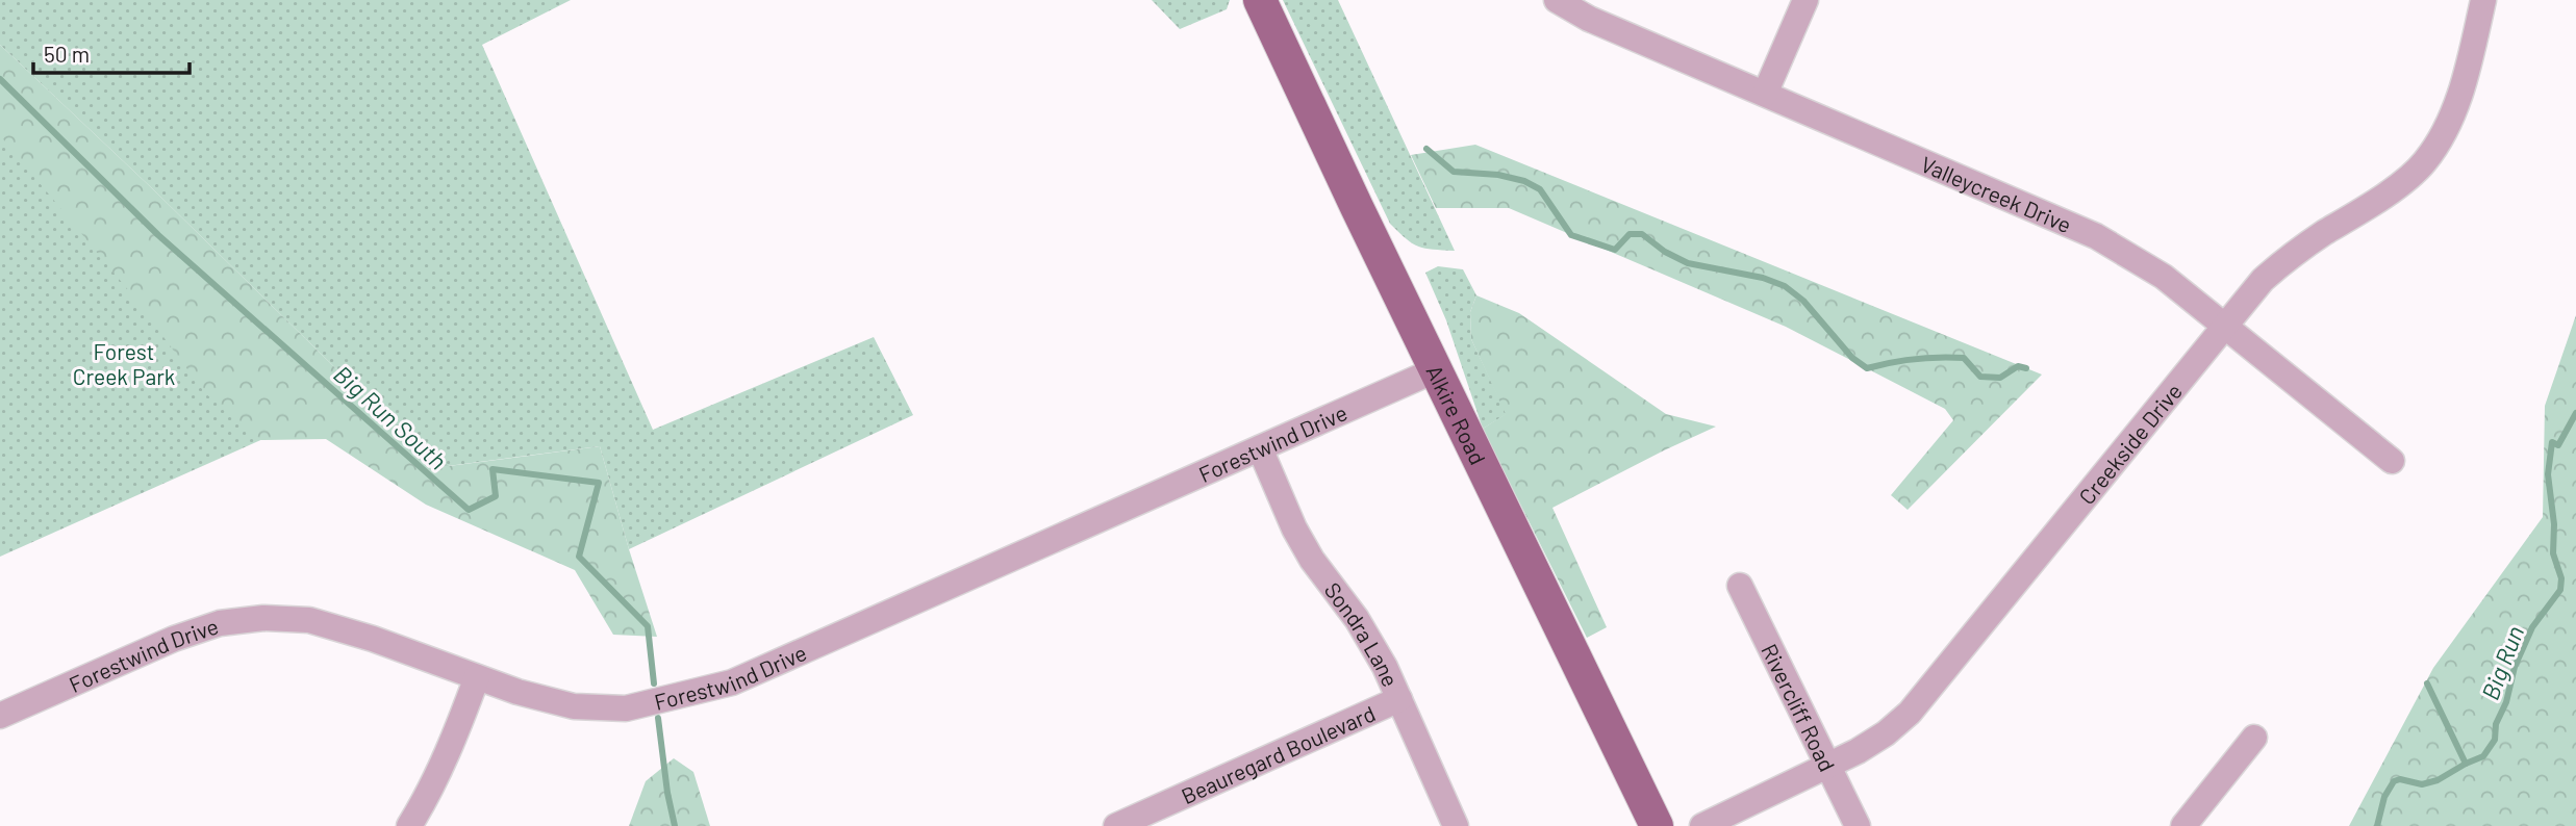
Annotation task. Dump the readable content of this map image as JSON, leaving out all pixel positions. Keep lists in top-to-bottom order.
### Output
{
  "streets": {
    "main road": ["Alkire Road"],
    "street": [
      "Valleycreek Drive",
      "Creekside Drive",
      "Forestwind Drive",
      "Sondra Lane",
      "Rivercliff Road",
      "Beauregard Boulevard"
    ]
  },
  "crossings": [
    ["Valleycreek Drive", "Creekside Drive"],
    ["Alkire Road", "Forestwind Drive"],
    ["Creekside Drive", "Rivercliff Road"],
    ["Forestwind Drive", "Sondra Lane"],
    ["Sondra Lane", "Beauregard Boulevard"]
  ],
  "water": ["Big Run South", "Big Run"],
  "parks": ["Forest Creek Park"],
  "scale_bar": "50 m"
}
